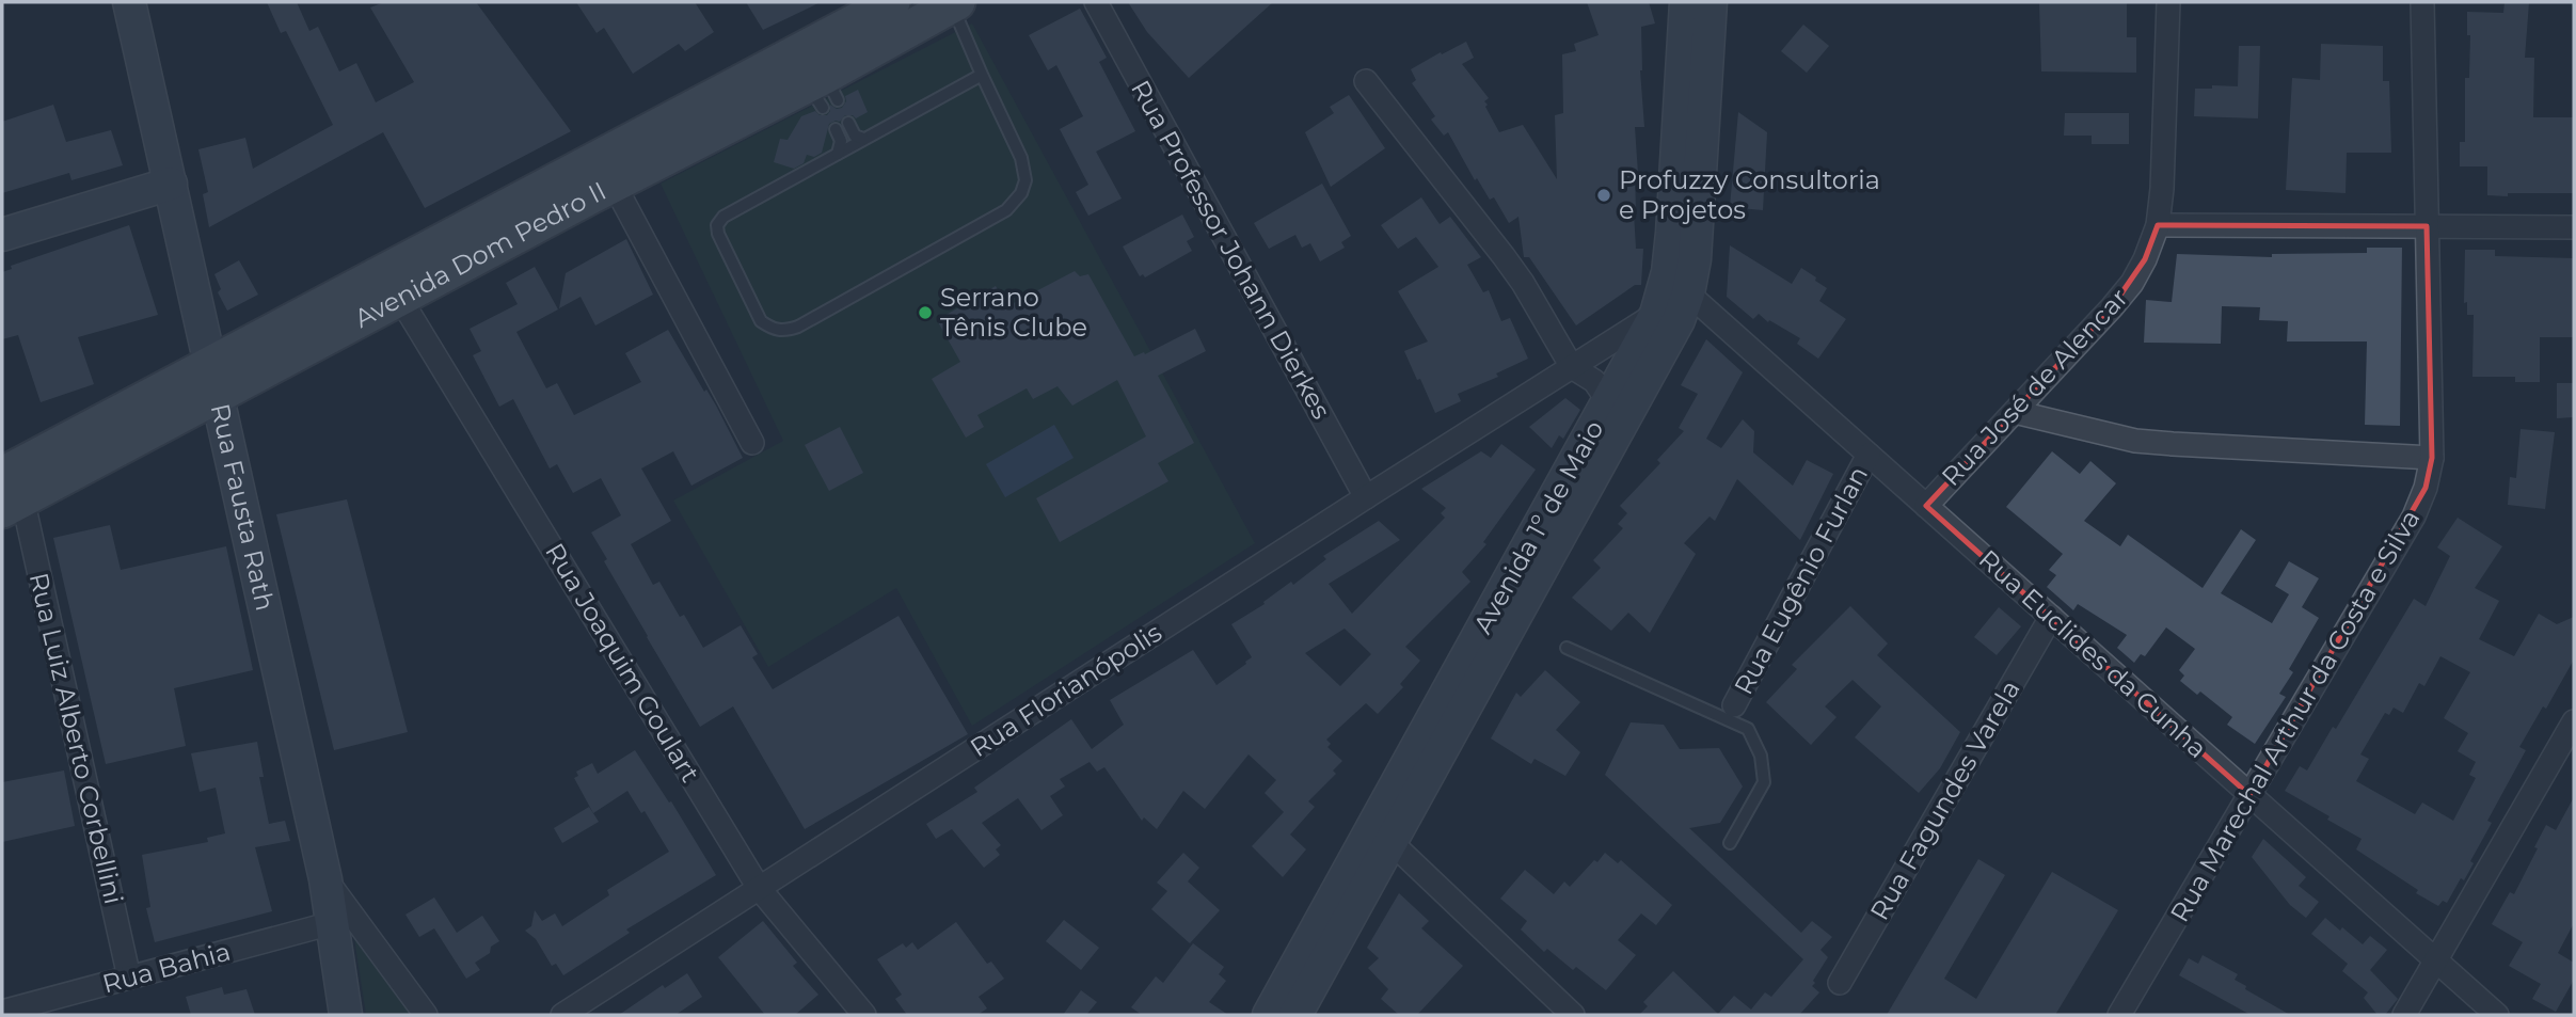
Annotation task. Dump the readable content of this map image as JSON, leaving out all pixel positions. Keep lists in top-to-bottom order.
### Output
{
  "streets": {
    "main road": ["Avenida Dom Pedro II", "Rua Fausta Rath", "Avenida 1º de Maio"],
    "street": [
      "Rua Professor Johann Dierkes",
      "Rua José de Alencar",
      "Rua Eugênio Furlan",
      "Rua Euclides da Cunha",
      "Rua Joaquim Goulart",
      "Rua Florianópolis",
      "Rua Marechal Arthur da Costa e Silva",
      "Rua Luiz Alberto Corbellini",
      "Rua Fagundes Varela",
      "Rua Bahia"
    ]
  },
  "crossings": [
    ["Rua Professor Johann Dierkes", "Rua Florianópolis"],
    ["Avenida Dom Pedro II", "Rua Fausta Rath"],
    ["Avenida Dom Pedro II", "Rua Joaquim Goulart"],
    ["Avenida Dom Pedro II", "Rua Luiz Alberto Corbellini"],
    ["Rua José de Alencar", "Rua Euclides da Cunha"],
    ["Rua Fausta Rath", "Rua Bahia"],
    ["Avenida 1º de Maio", "Rua Euclides da Cunha"],
    ["Avenida 1º de Maio", "Rua Florianópolis"],
    ["Rua Eugênio Furlan", "Rua Euclides da Cunha"],
    ["Rua Euclides da Cunha", "Rua Marechal Arthur da Costa e Silva"],
    ["Rua Euclides da Cunha", "Rua Fagundes Varela"],
    ["Rua Joaquim Goulart", "Rua Florianópolis"],
    ["Rua Luiz Alberto Corbellini", "Rua Bahia"]
  ],
  "places": ["Profuzzy Consultoria e Projetos", "Serrano Tênis Clube"]
}
